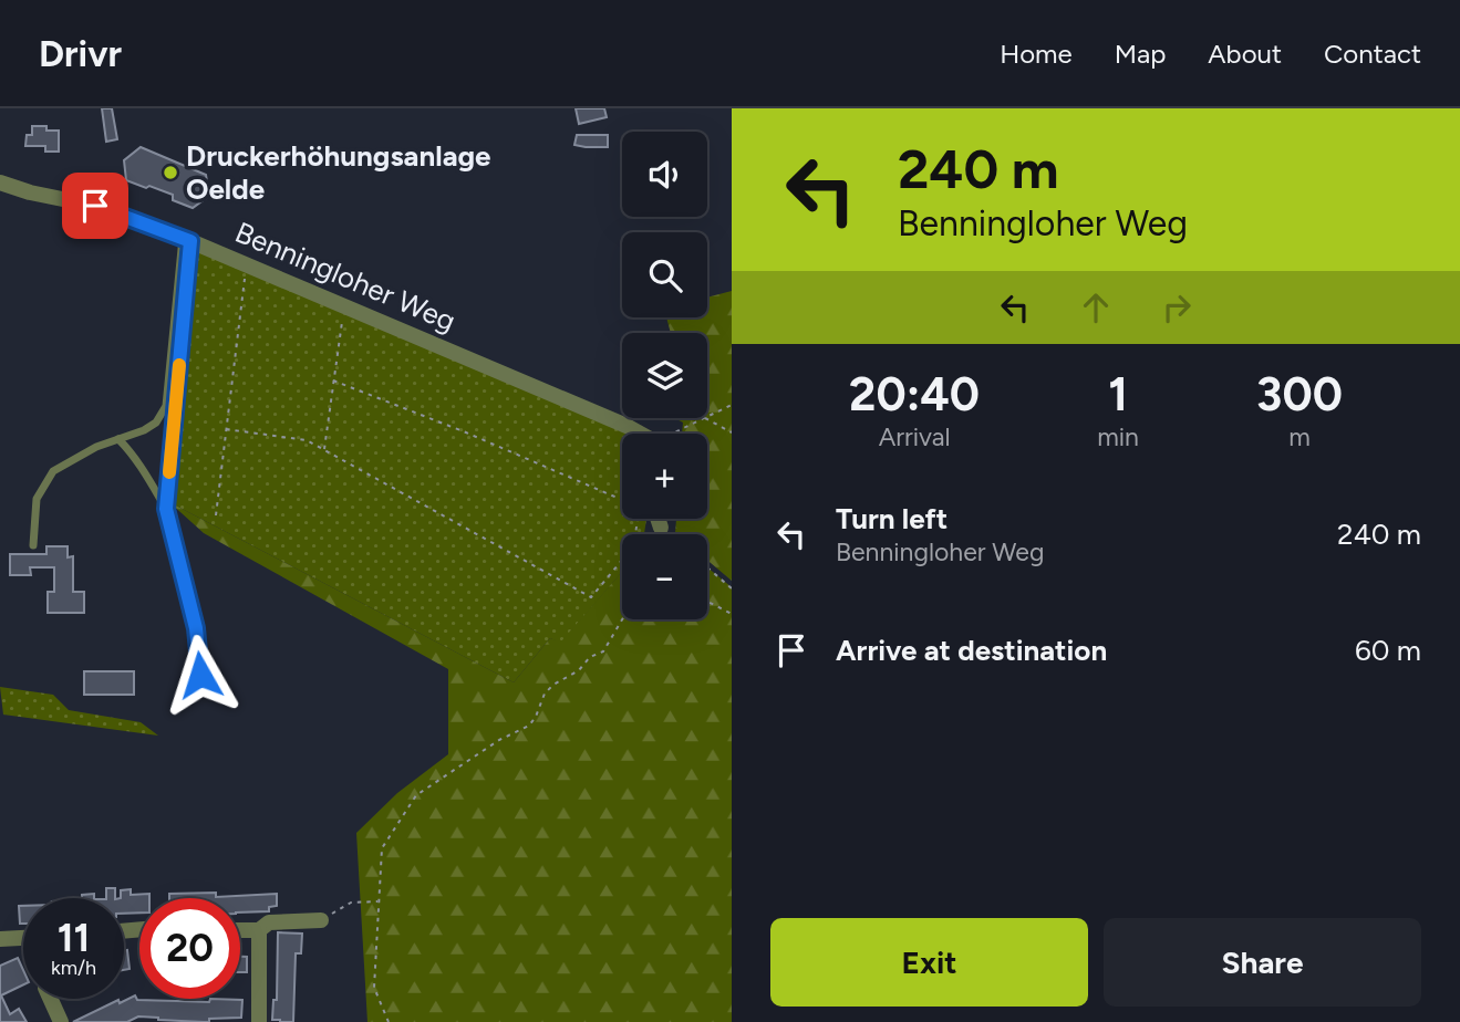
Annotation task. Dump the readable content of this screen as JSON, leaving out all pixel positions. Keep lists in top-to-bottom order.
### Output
{
  "streets": {
    "street": ["Benningloher Weg"]
  },
  "places": ["Druckerhöhungsanlage Oelde"],
  "page": {
    "header": "Drivr",
    "nav": [
      "Home",
      "Map",
      "About",
      "Contact"
    ],
    "turn": ["240 m", "Benningloher Weg"],
    "map_buttons": ["+", "−"],
    "eta": [
      "20:40",
      "Arrival",
      "1",
      "min",
      "300",
      "m"
    ],
    "list": [
      {
        "name": "Turn left",
        "note": "Benningloher Weg",
        "value": "240 m"
      },
      {
        "name": "Arrive at destination",
        "value": "60 m"
      }
    ],
    "speed": "11 km/h",
    "limit": "20",
    "buttons": ["Exit", "Share"]
  }
}
